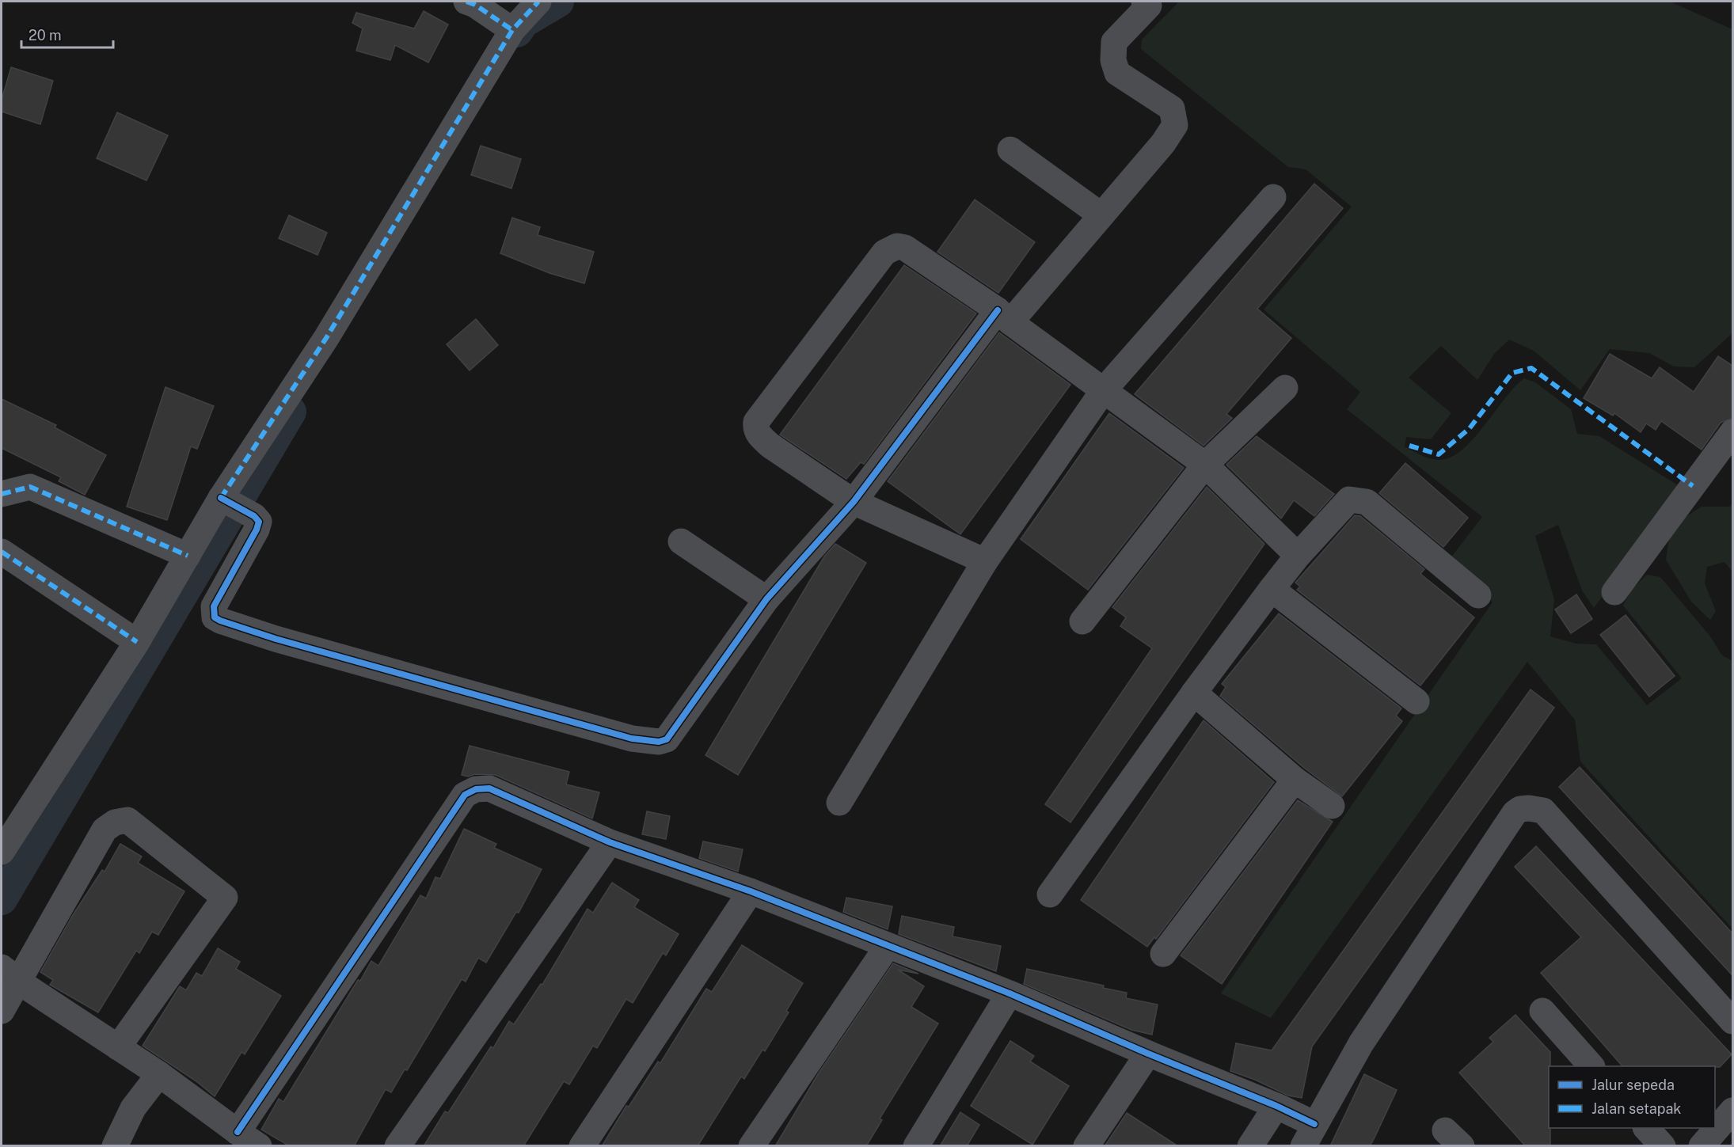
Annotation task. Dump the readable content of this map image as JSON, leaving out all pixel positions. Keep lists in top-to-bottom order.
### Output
{
  "legend": ["Jalur sepeda", "Jalan setapak"],
  "scale_bar": "20 m"
}
